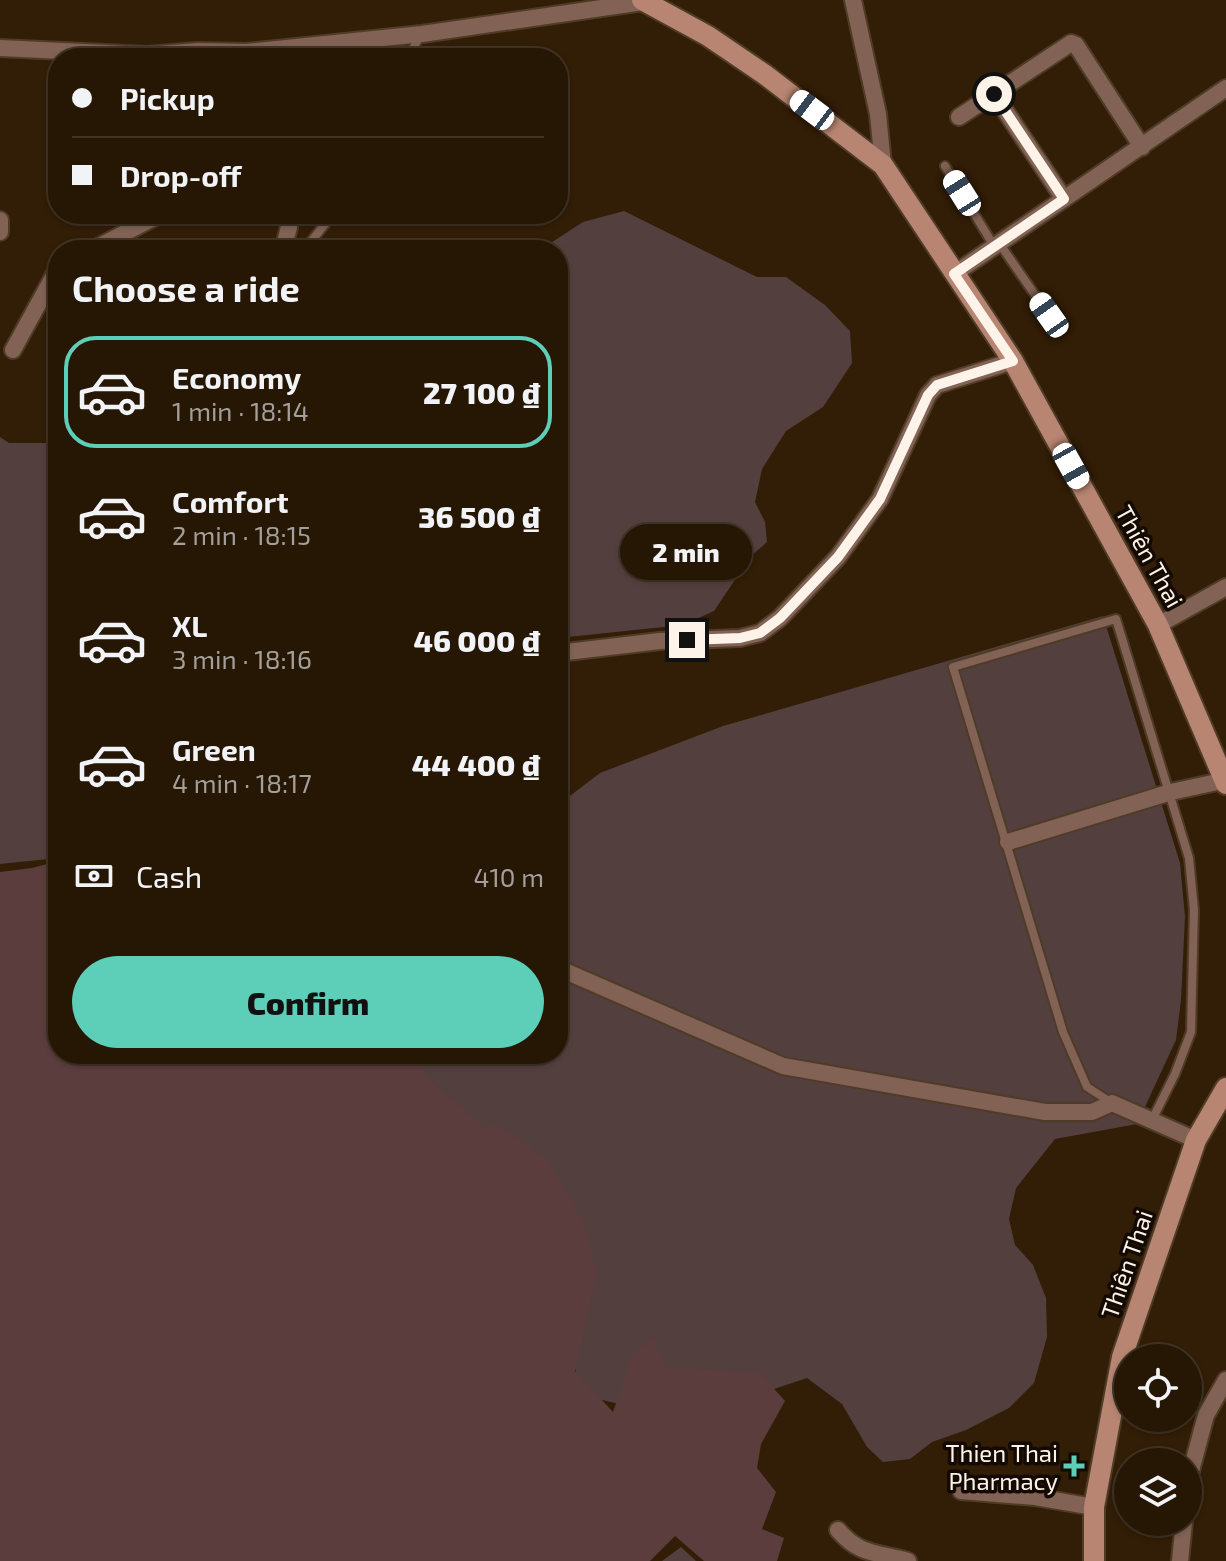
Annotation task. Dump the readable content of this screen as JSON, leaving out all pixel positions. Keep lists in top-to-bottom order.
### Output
{
  "streets": {
    "street": ["Thiên Thai"]
  },
  "places": {
    "health": ["Thien Thai Pharmacy"]
  },
  "page": {
    "banner": ["Pickup", "Drop-off"],
    "heading": "Choose a ride",
    "list": [
      {
        "name": "Economy",
        "note": "1 min · 18:14",
        "value": "27 100 ₫"
      },
      {
        "name": "Comfort",
        "note": "2 min · 18:15",
        "value": "36 500 ₫"
      },
      {
        "name": "XL",
        "note": "3 min · 18:16",
        "value": "46 000 ₫"
      },
      {
        "name": "Green",
        "note": "4 min · 18:17",
        "value": "44 400 ₫"
      }
    ],
    "bubble": "2 min",
    "pay": ["Cash", "410 m"],
    "buttons": "Confirm"
  }
}
